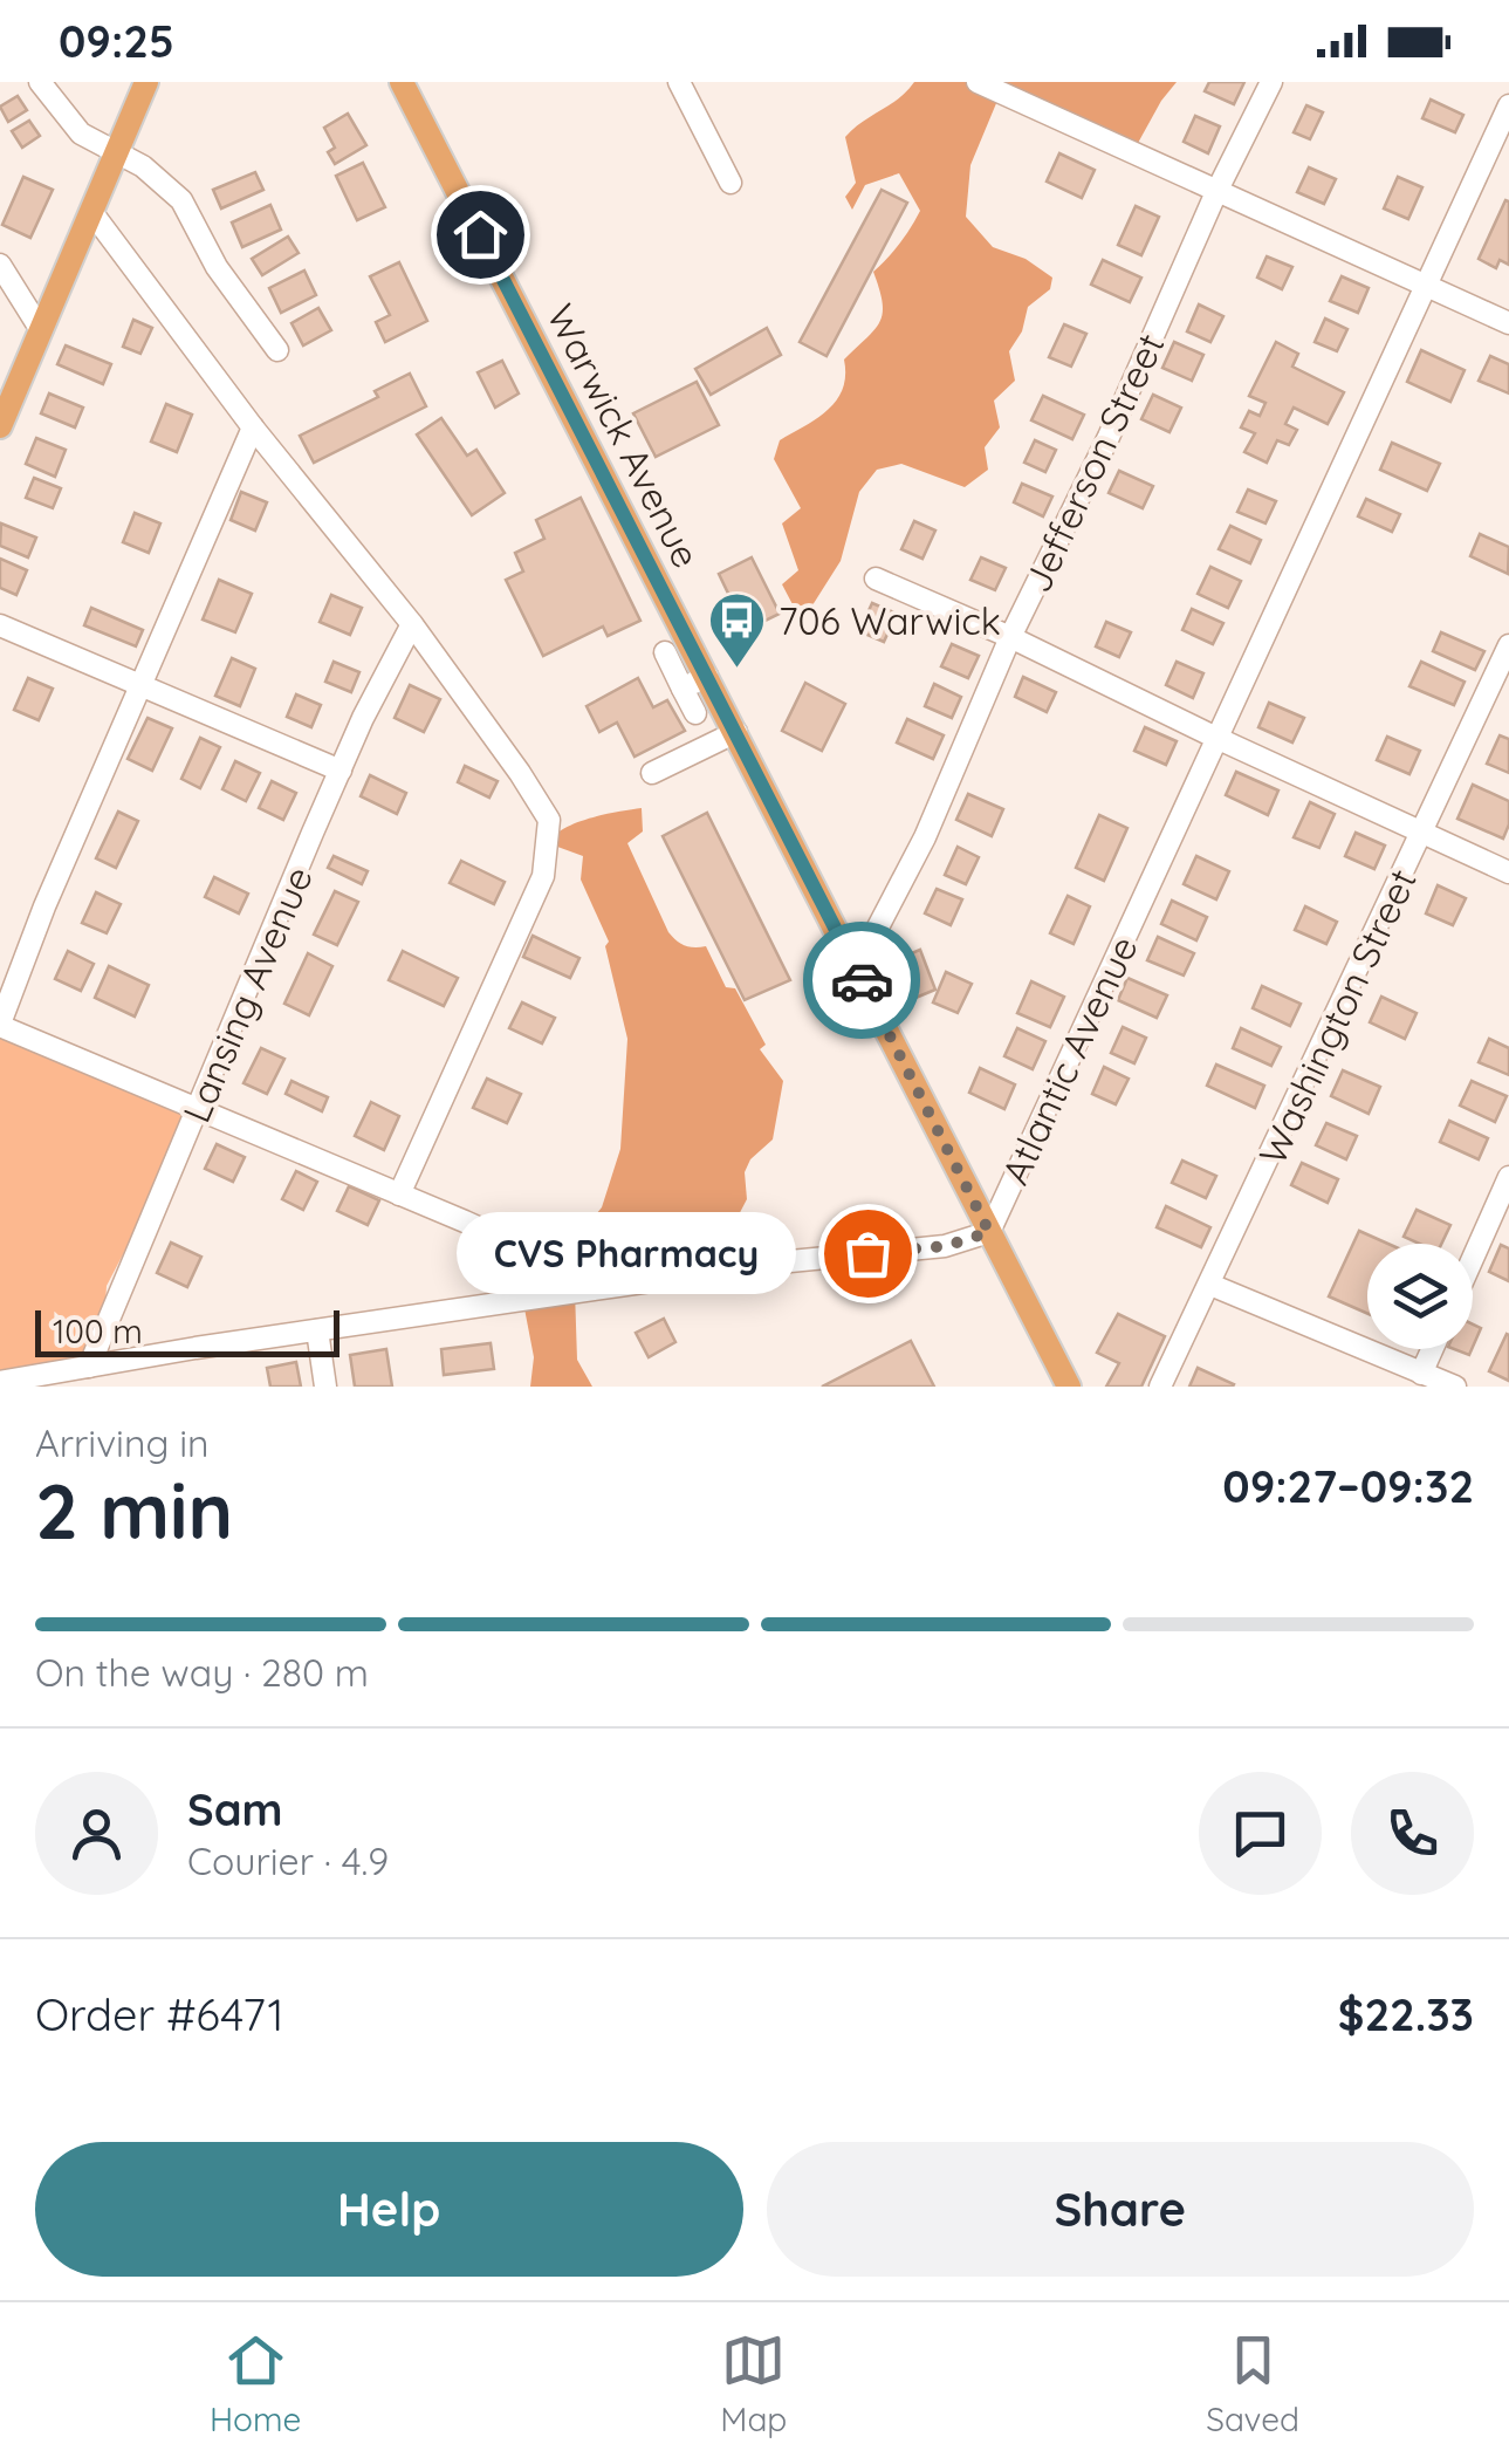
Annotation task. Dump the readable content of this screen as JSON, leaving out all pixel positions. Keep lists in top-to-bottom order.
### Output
{
  "streets": {
    "main road": ["Warwick Avenue"],
    "street": [
      "Jefferson Street",
      "Lansing Avenue",
      "Washington Street",
      "Atlantic Avenue"
    ]
  },
  "crossings": [
    ["Warwick Avenue", "Jefferson Street"],
    ["Warwick Avenue", "Atlantic Avenue"],
    ["Lansing Avenue", "Atlantic Avenue"]
  ],
  "places": {
    "bus stop": ["706 Warwick"],
    "other": ["CVS Pharmacy"]
  },
  "scale_bar": "100 m",
  "page": {
    "status": "09:25",
    "bubble": "CVS Pharmacy",
    "scale": "100 m",
    "heading": ["2 min", "Arriving in", "09:27–09:32"],
    "panel": [
      "Sam",
      "Courier · 4.9",
      "Order #6471",
      "$22.33"
    ],
    "bar": "On the way · 280 m",
    "buttons": ["Help", "Share"],
    "tabs": ["Home", "Map", "Saved"]
  }
}
